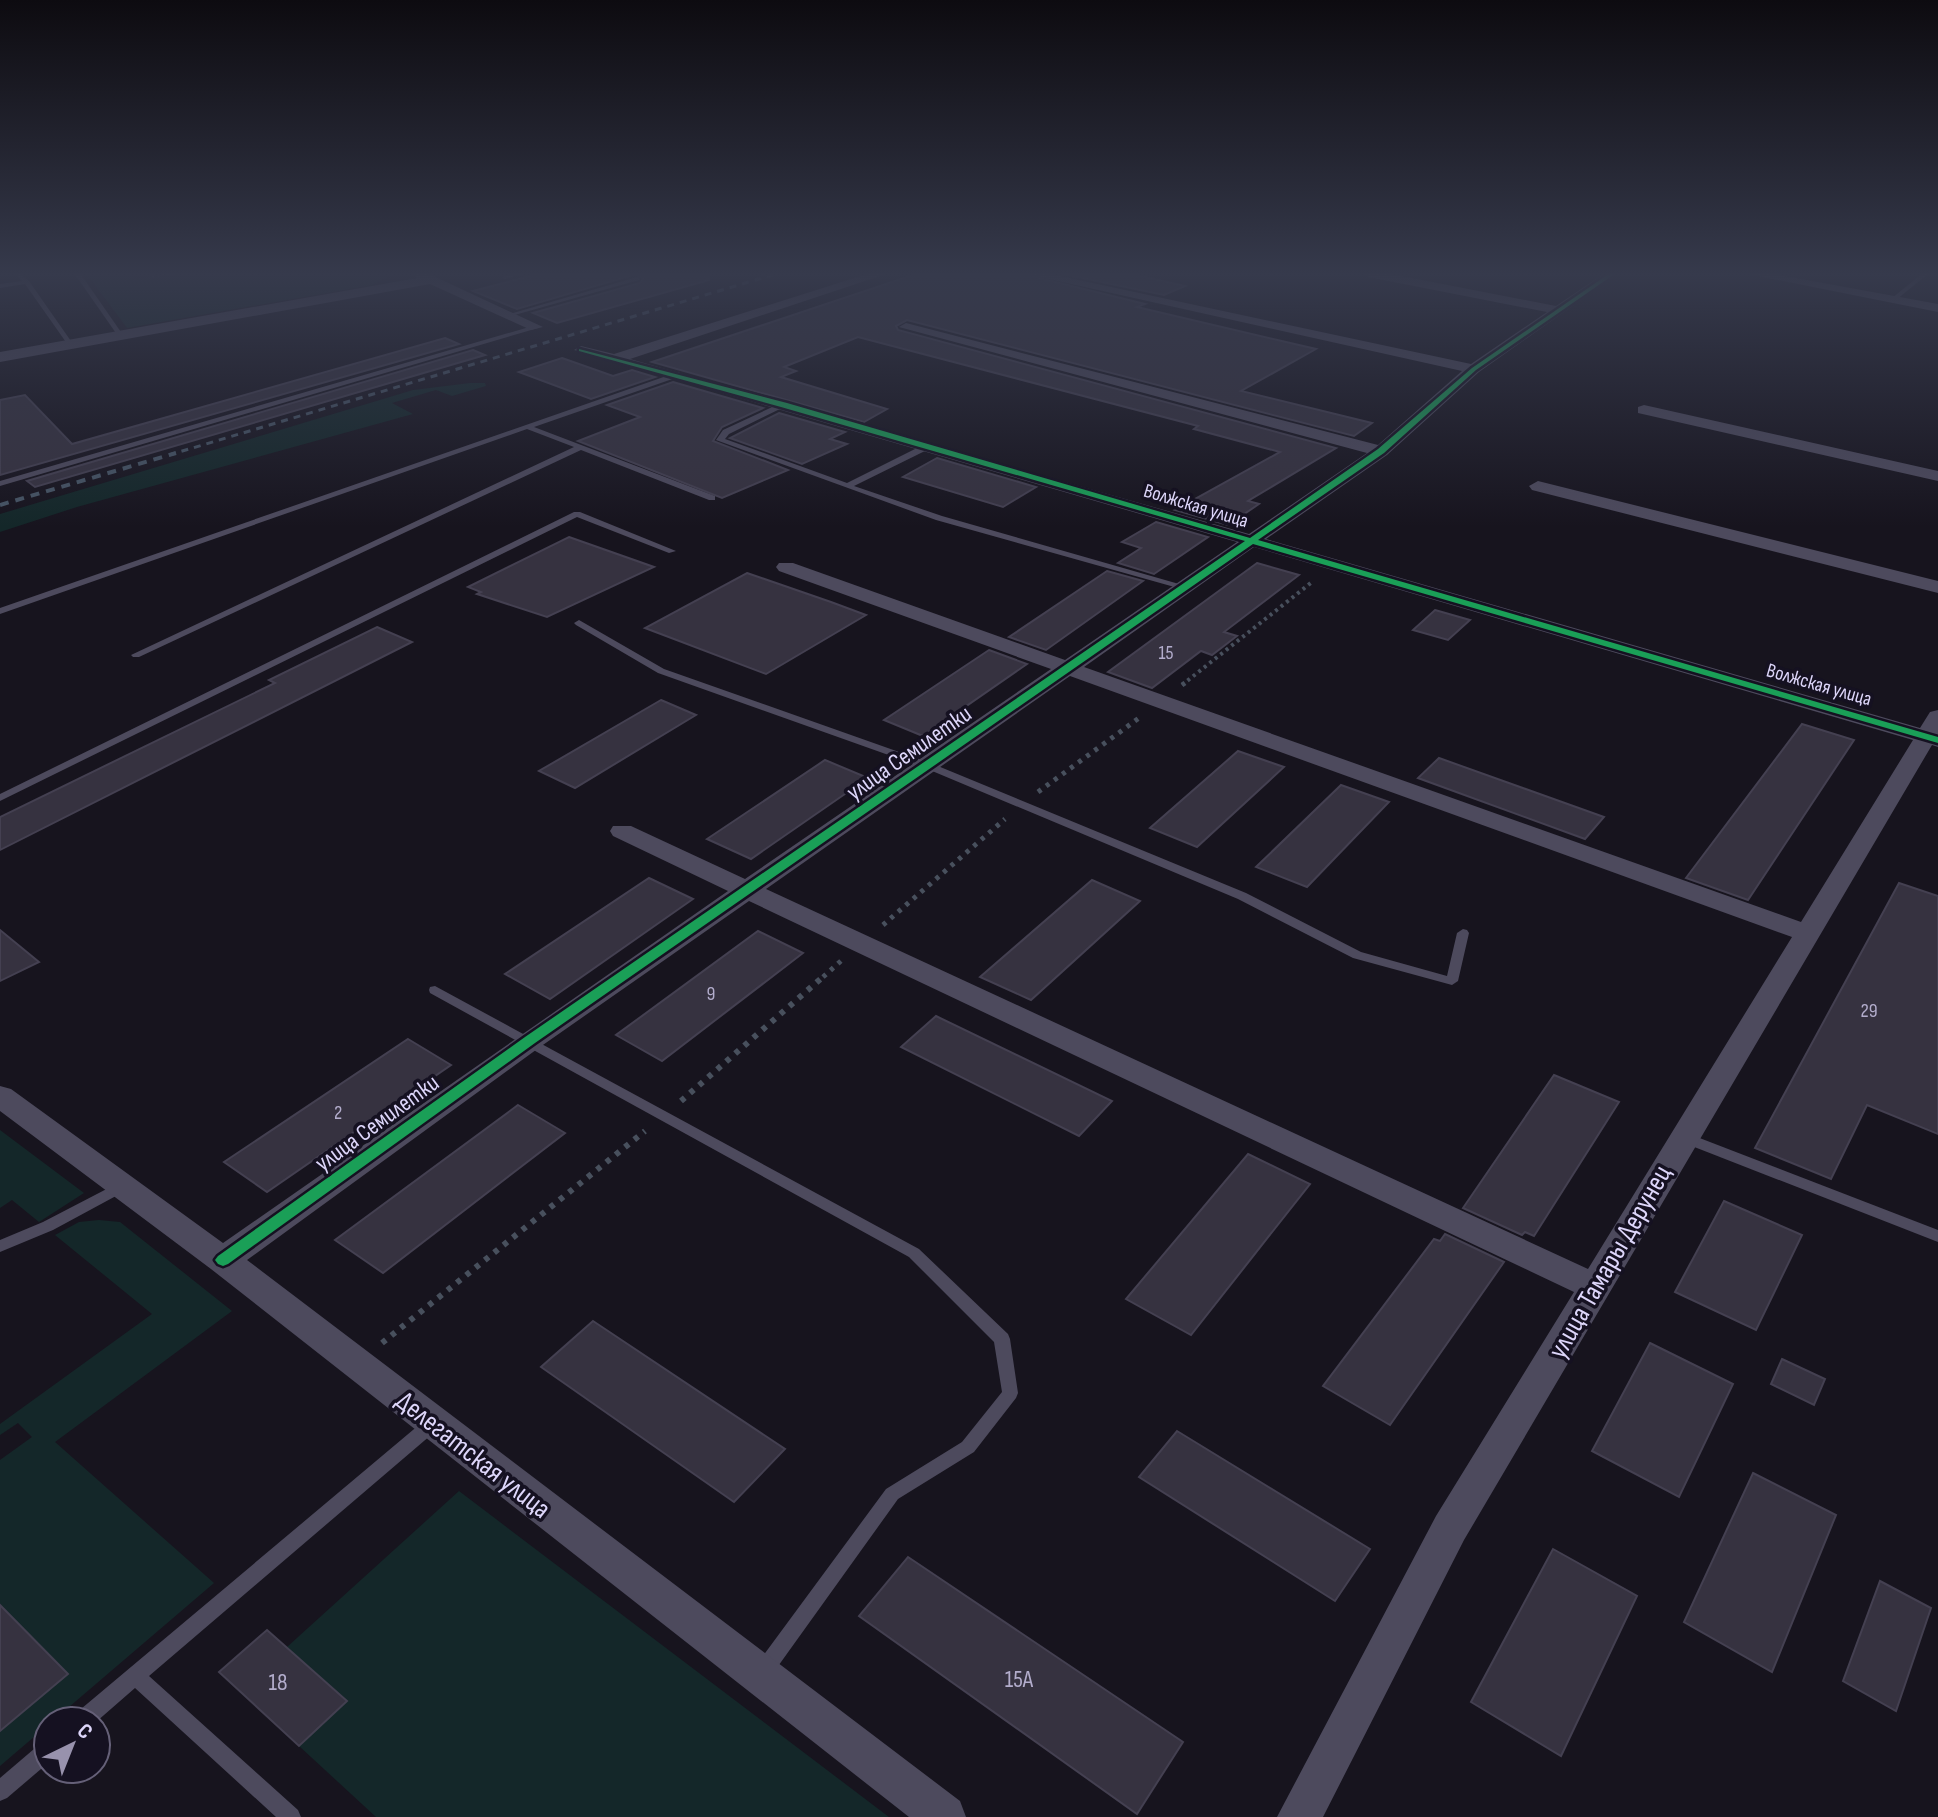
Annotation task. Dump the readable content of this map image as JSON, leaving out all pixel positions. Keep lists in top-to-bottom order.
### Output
{
  "streets": {
    "street": [
      "Волжская улица",
      "улица Семилетки",
      "улица Тамары Дерунец",
      "Делегатская улица"
    ]
  },
  "crossings": [
    ["Волжская улица", "улица Семилетки"],
    ["Волжская улица", "улица Тамары Дерунец"],
    ["улица Семилетки", "Делегатская улица"]
  ],
  "house_numbers": [
    "15",
    "9",
    "29",
    "2",
    "15А",
    "18"
  ],
  "north": "top right"
}
